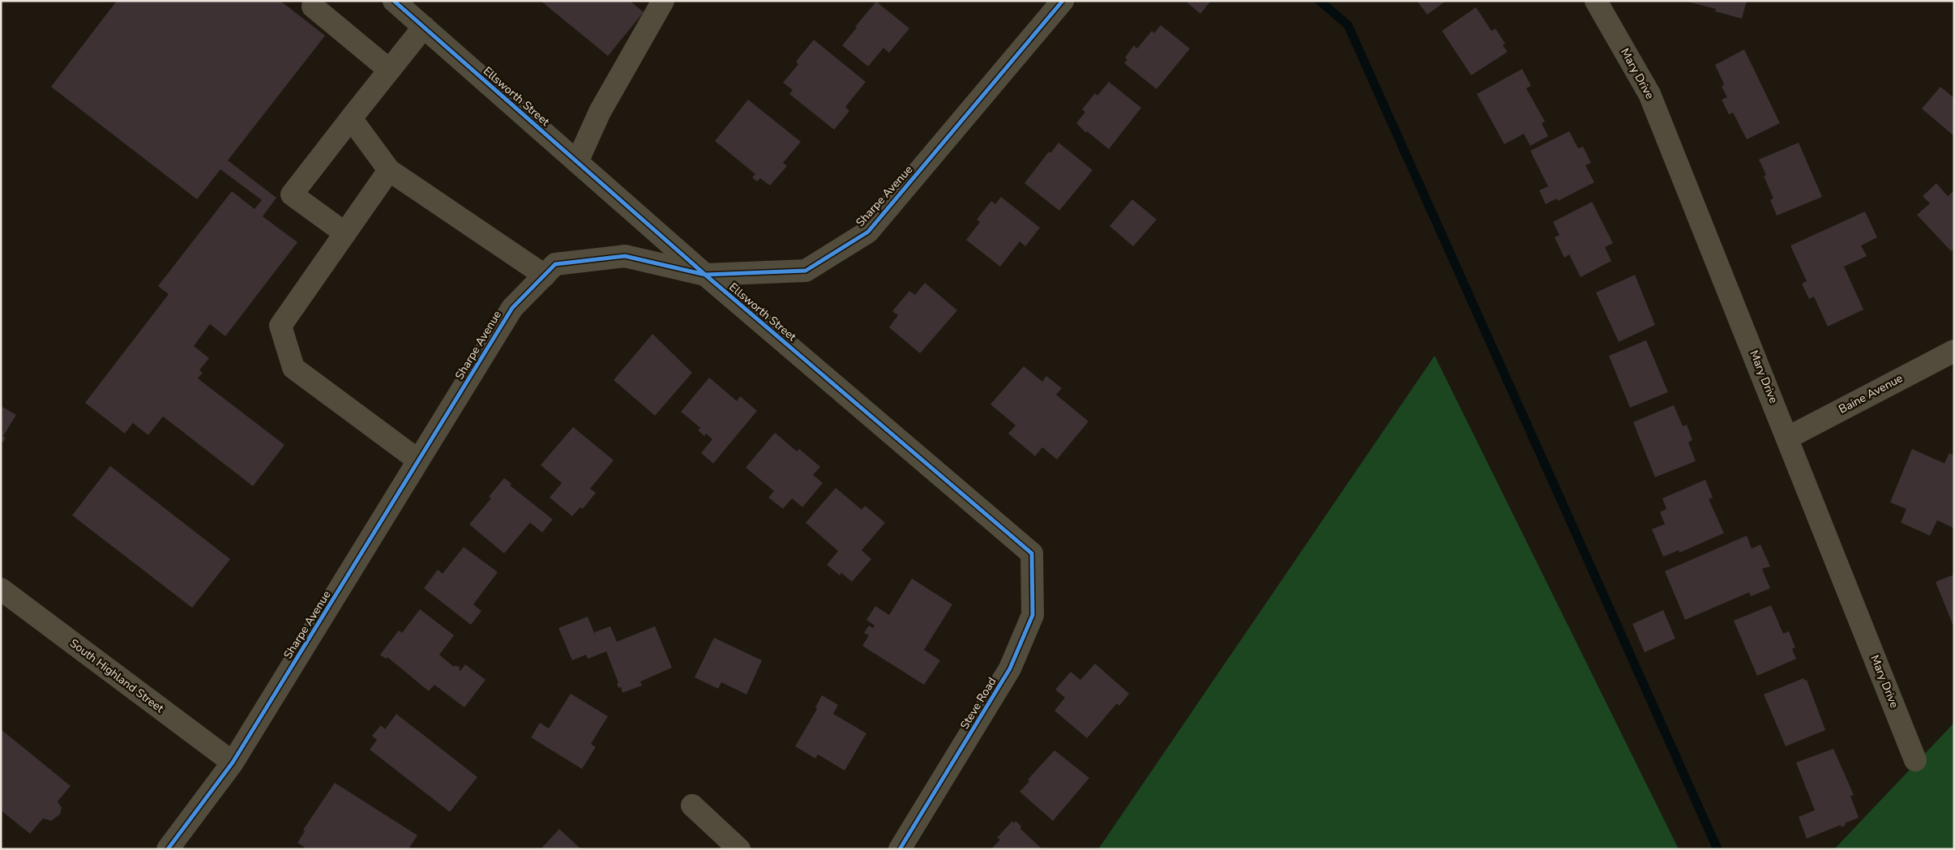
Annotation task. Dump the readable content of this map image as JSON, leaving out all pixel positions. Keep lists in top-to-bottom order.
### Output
{
  "streets": {
    "street": [
      "Mary Drive",
      "Ellsworth Street",
      "Sharpe Avenue",
      "Baine Avenue",
      "South Highland Street",
      "Steve Road"
    ]
  },
  "crossings": [
    ["Mary Drive", "Baine Avenue"],
    ["Ellsworth Street", "Sharpe Avenue"],
    ["Ellsworth Street", "Steve Road"],
    ["Sharpe Avenue", "South Highland Street"]
  ]
}
